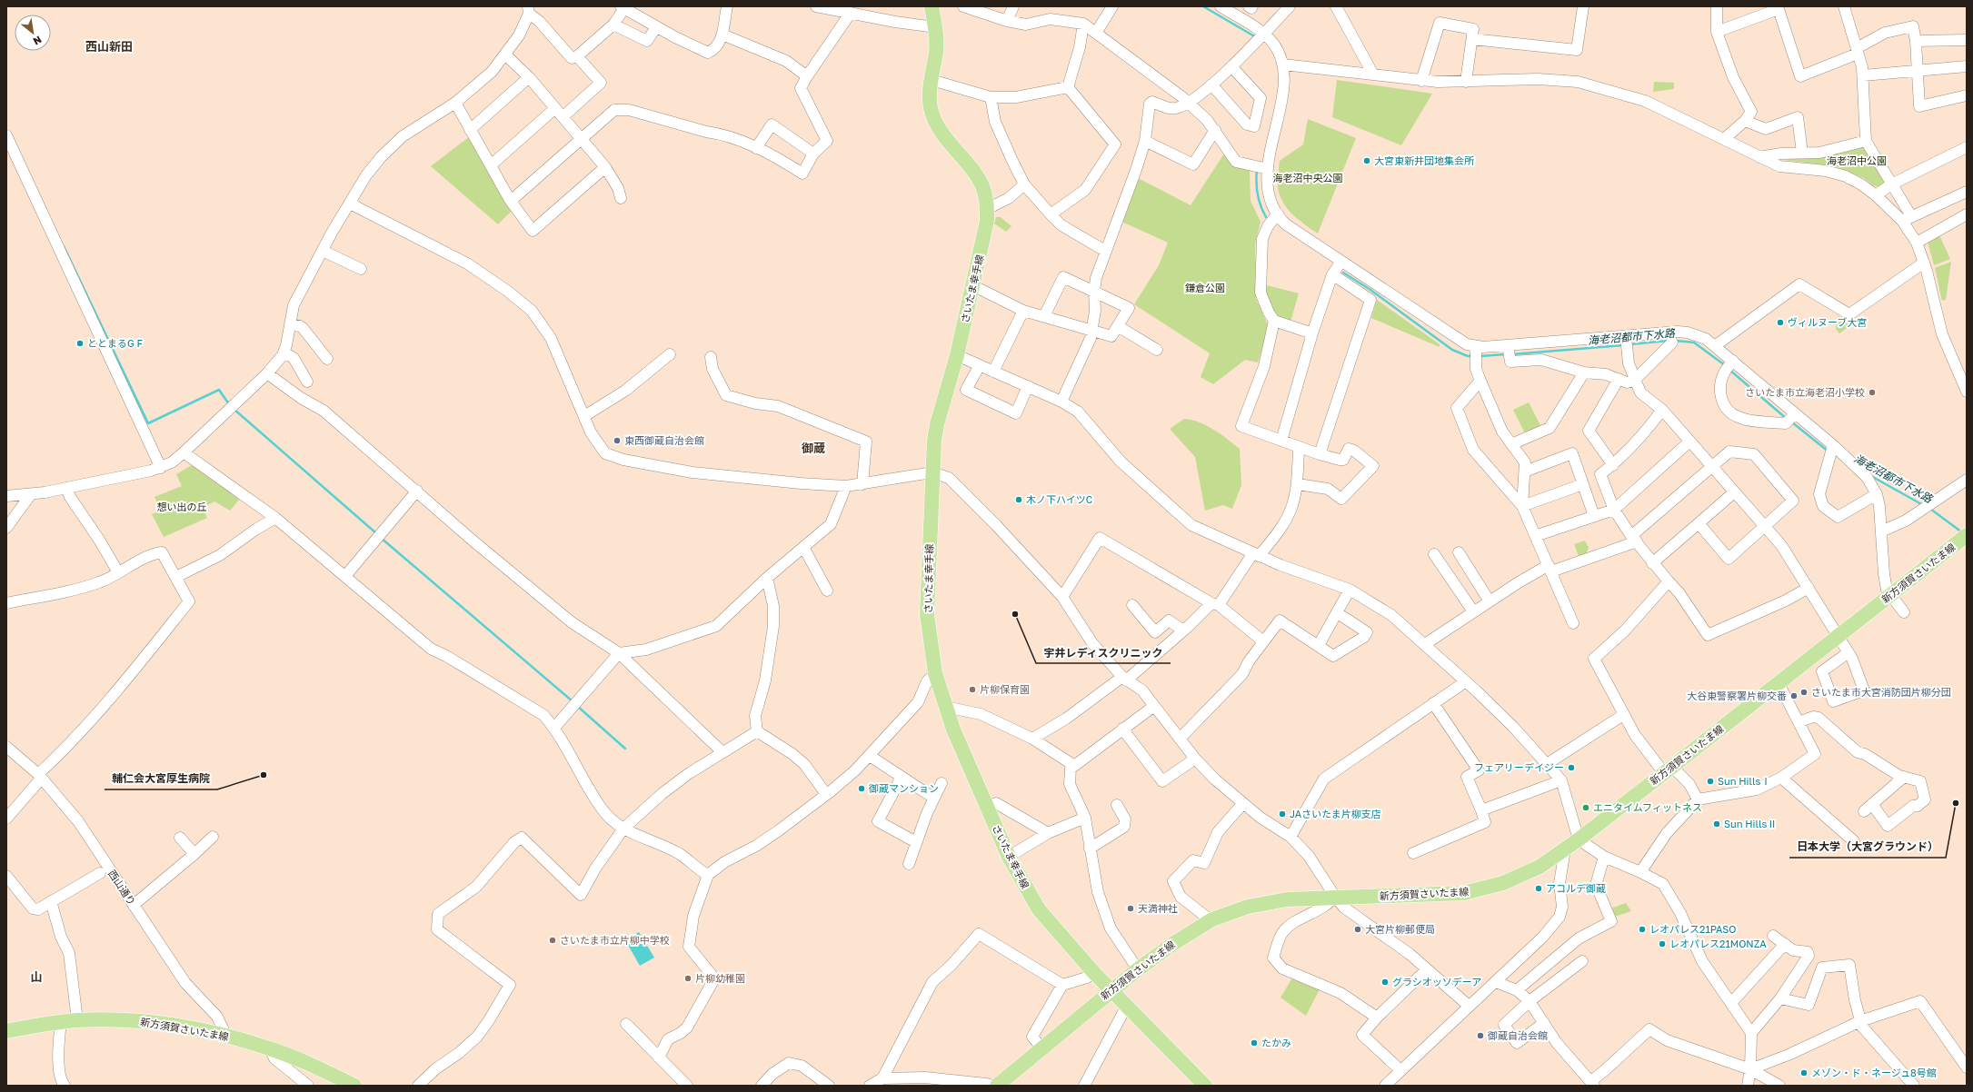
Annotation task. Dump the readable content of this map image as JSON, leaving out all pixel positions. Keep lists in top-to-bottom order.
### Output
{
  "streets": {
    "main road": ["さいたま幸手線", "新方須賀さいたま線"],
    "street": ["西山通り"]
  },
  "crossings": [
    ["さいたま幸手線", "新方須賀さいたま線"],
    ["新方須賀さいたま線", "西山通り"]
  ],
  "districts": ["西山新田", "御蔵", "山"],
  "water": ["海老沼都市下水路"],
  "parks": [
    "海老沼中公園",
    "海老沼中央公園",
    "鎌倉公園",
    "想い出の丘"
  ],
  "places": [
    "大宮東新井団地集会所",
    "ヴィルヌーブ大宮",
    "ととまるG F",
    "さいたま市立海老沼小学校",
    "東西御蔵自治会館",
    "木ノ下ハイツC",
    "宇井レディスクリニック",
    "片柳保育園",
    "さいたま市大宮消防団片柳分団",
    "大谷東警察署片柳交番",
    "フェアリーデイジー",
    "輔仁会大宮厚生病院",
    "Sun HillsⅠ",
    "御蔵マンション",
    "日本大学（大宮グラウンド）",
    "エニタイムフィットネス",
    "JAさいたま片柳支店",
    "Sun HillsⅡ",
    "アコルデ御蔵",
    "天満神社",
    "大宮片柳郵便局",
    "レオパレス21PASO",
    "さいたま市立片柳中学校",
    "レオパレス21MONZA",
    "片柳幼稚園",
    "グラシオッソデーア",
    "御蔵自治会館",
    "たかみ",
    "メゾン・ド・ネージュ8号館"
  ],
  "north": "bottom right"
}
